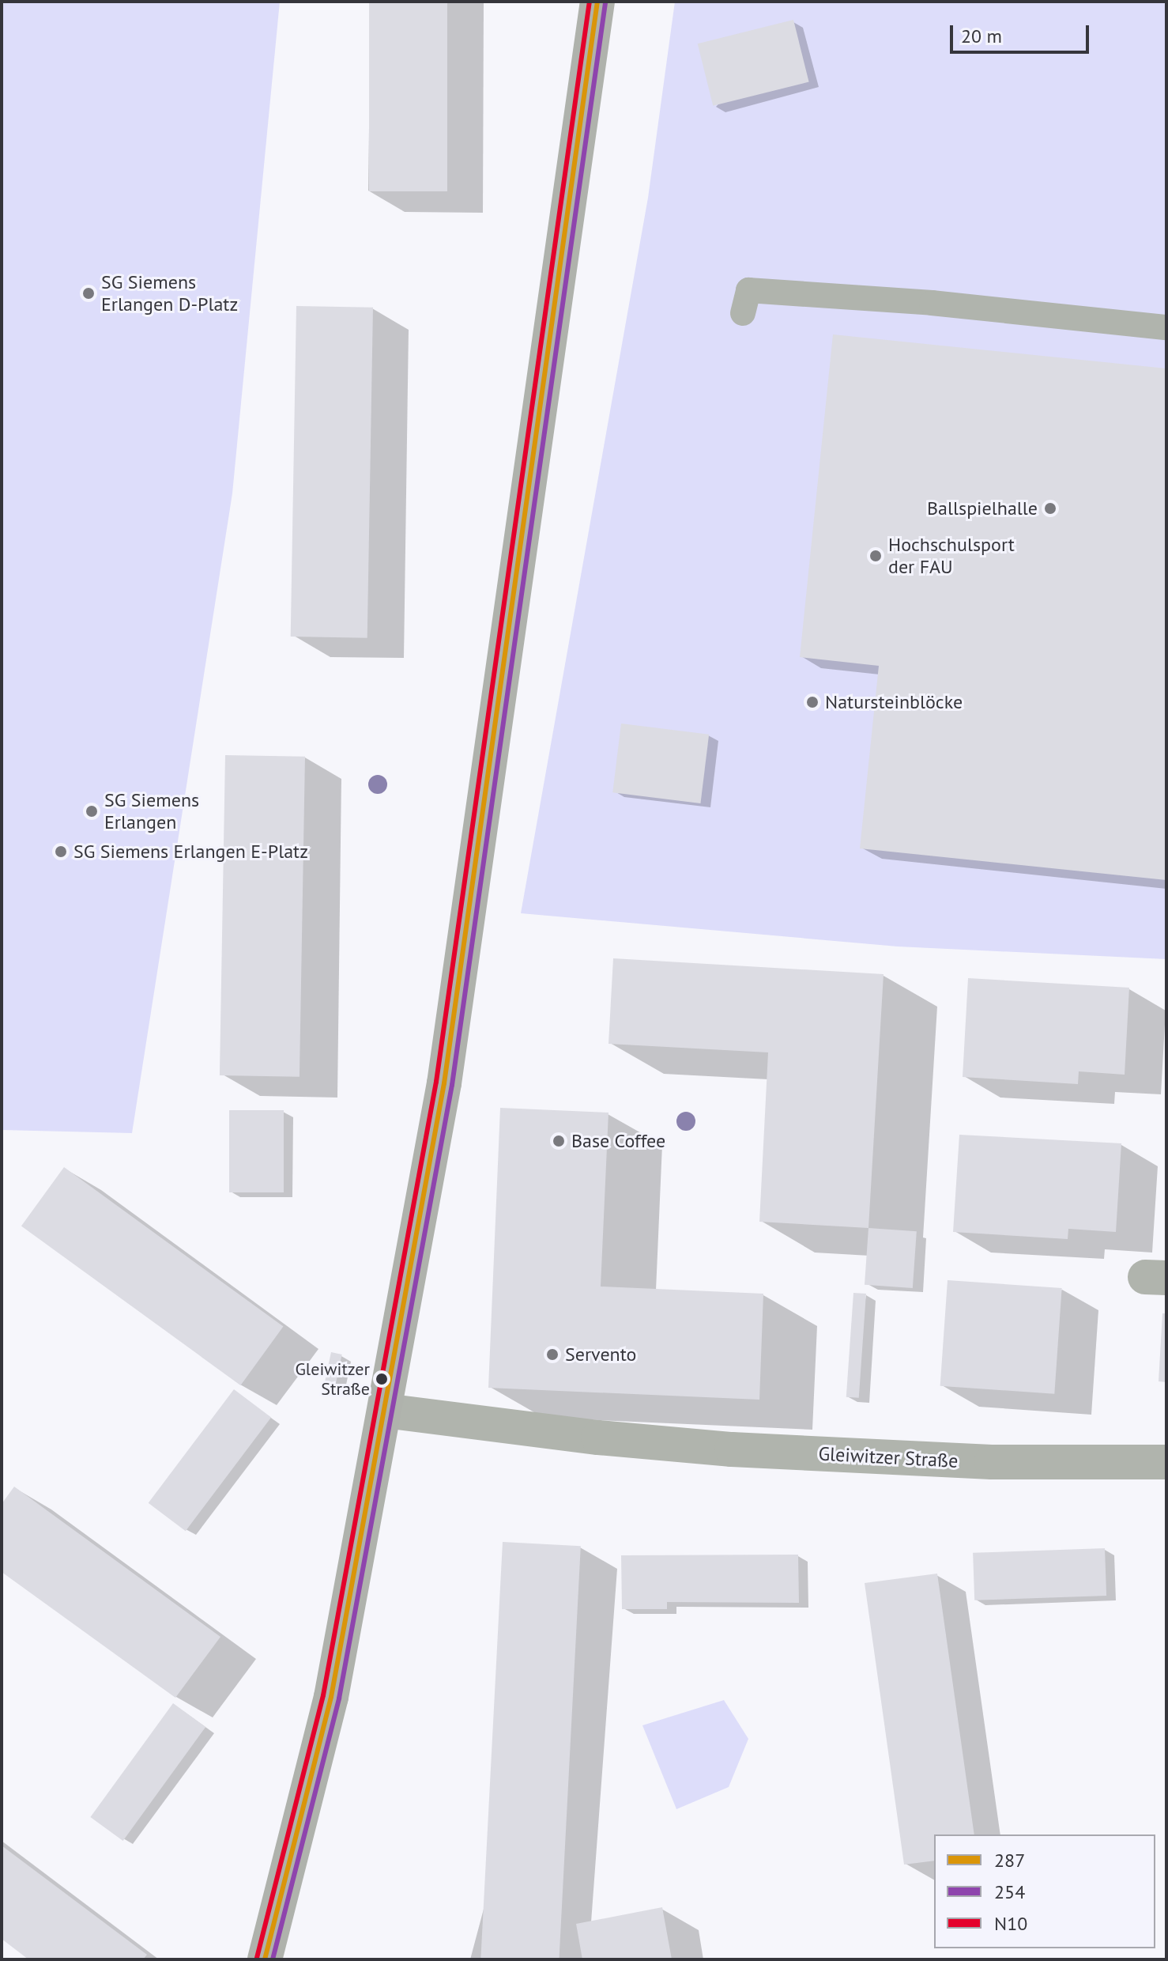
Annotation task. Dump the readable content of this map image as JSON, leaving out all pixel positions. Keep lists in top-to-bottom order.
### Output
{
  "streets": {
    "street": ["Gleiwitzer Straße"]
  },
  "places": [
    "SG Siemens Erlangen D-Platz",
    "Ballspielhalle",
    "Hochschulsport der FAU",
    "Natursteinblöcke",
    "SG Siemens Erlangen",
    "SG Siemens Erlangen E-Platz",
    "Base Coffee",
    "Servento",
    "Gleiwitzer Straße"
  ],
  "lines": ["transit line 287", "transit line N10", "transit line 254"],
  "legend": ["287", "254", "N10"],
  "scale_bar": "20 m"
}
